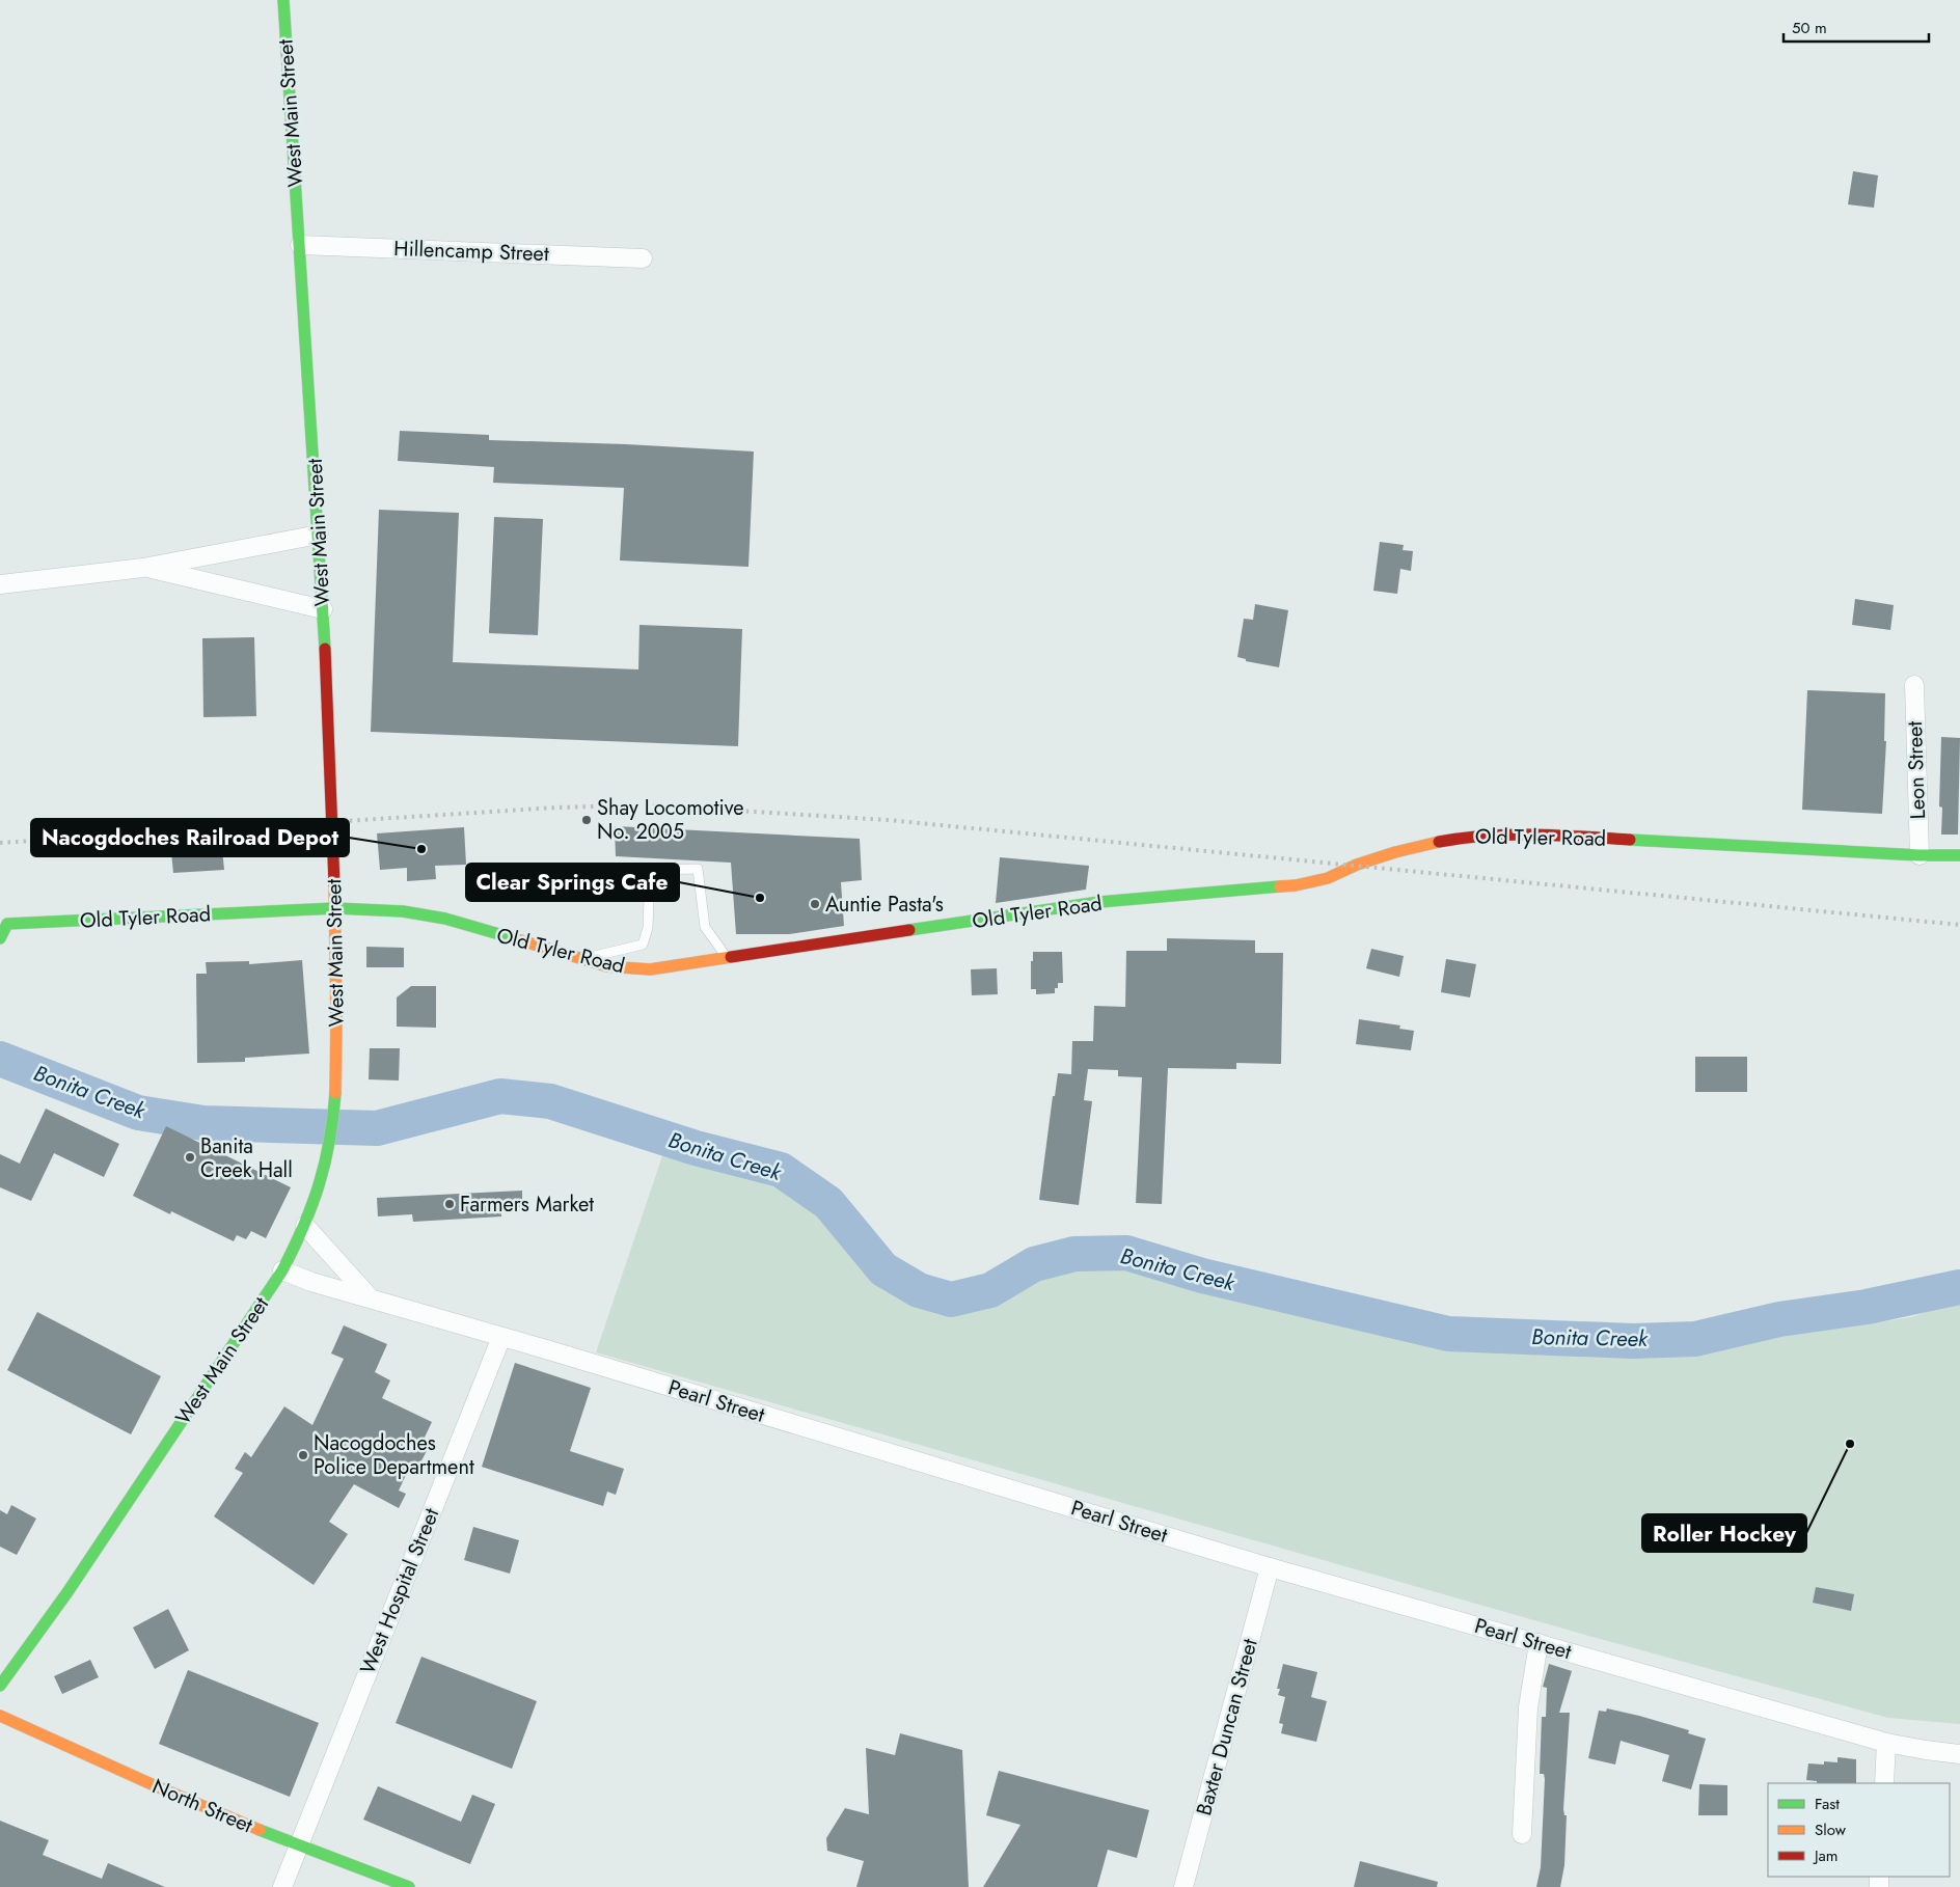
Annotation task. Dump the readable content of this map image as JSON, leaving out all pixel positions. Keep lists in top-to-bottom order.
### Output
{
  "streets": {
    "main road": ["West Main Street", "Old Tyler Road", "North Street"],
    "street": [
      "Hillencamp Street",
      "Leon Street",
      "Pearl Street",
      "West Hospital Street",
      "Baxter Duncan Street"
    ]
  },
  "crossings": [
    ["West Main Street", "Hillencamp Street"],
    ["West Main Street", "Old Tyler Road"],
    ["West Main Street", "Pearl Street"],
    ["Leon Street", "Old Tyler Road"],
    ["Pearl Street", "West Hospital Street"],
    ["Pearl Street", "Baxter Duncan Street"],
    ["West Hospital Street", "North Street"]
  ],
  "water": ["Bonita Creek"],
  "places": [
    "Shay Locomotive No. 2005",
    "Nacogdoches Railroad Depot",
    "Clear Springs Cafe",
    "Auntie Pasta's",
    "Banita Creek Hall",
    "Farmers Market",
    "Roller Hockey",
    "Nacogdoches Police Department"
  ],
  "legend": ["Fast", "Slow", "Jam"],
  "scale_bar": "50 m"
}
